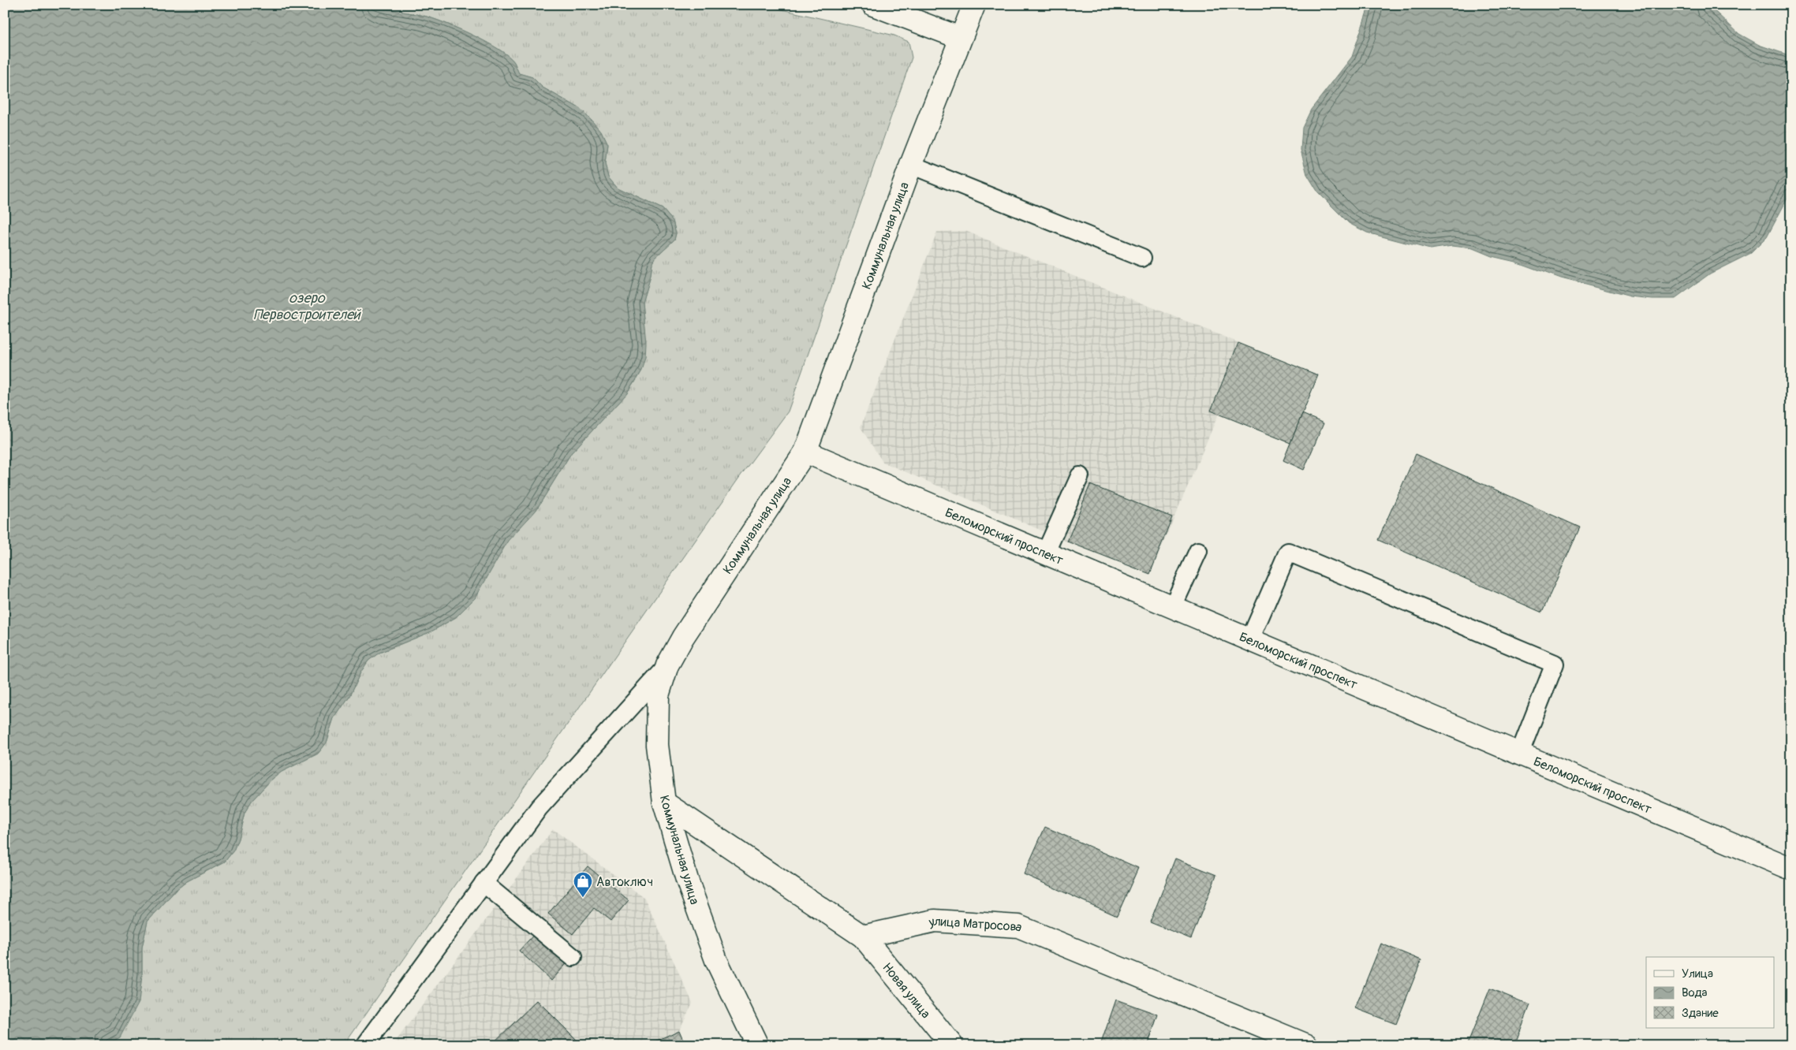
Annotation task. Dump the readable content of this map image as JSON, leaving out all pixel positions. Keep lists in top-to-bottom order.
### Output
{
  "streets": {
    "street": [
      "Коммунальная улица",
      "Беломорский проспект",
      "улица Матросова",
      "Новая улица"
    ]
  },
  "crossings": [
    ["Коммунальная улица", "Беломорский проспект"],
    ["улица Матросова", "Новая улица"]
  ],
  "water": ["озеро Первостроителей"],
  "places": {
    "shop": ["Автоключ"]
  },
  "legend": ["Улица", "Вода", "Здание"]
}
